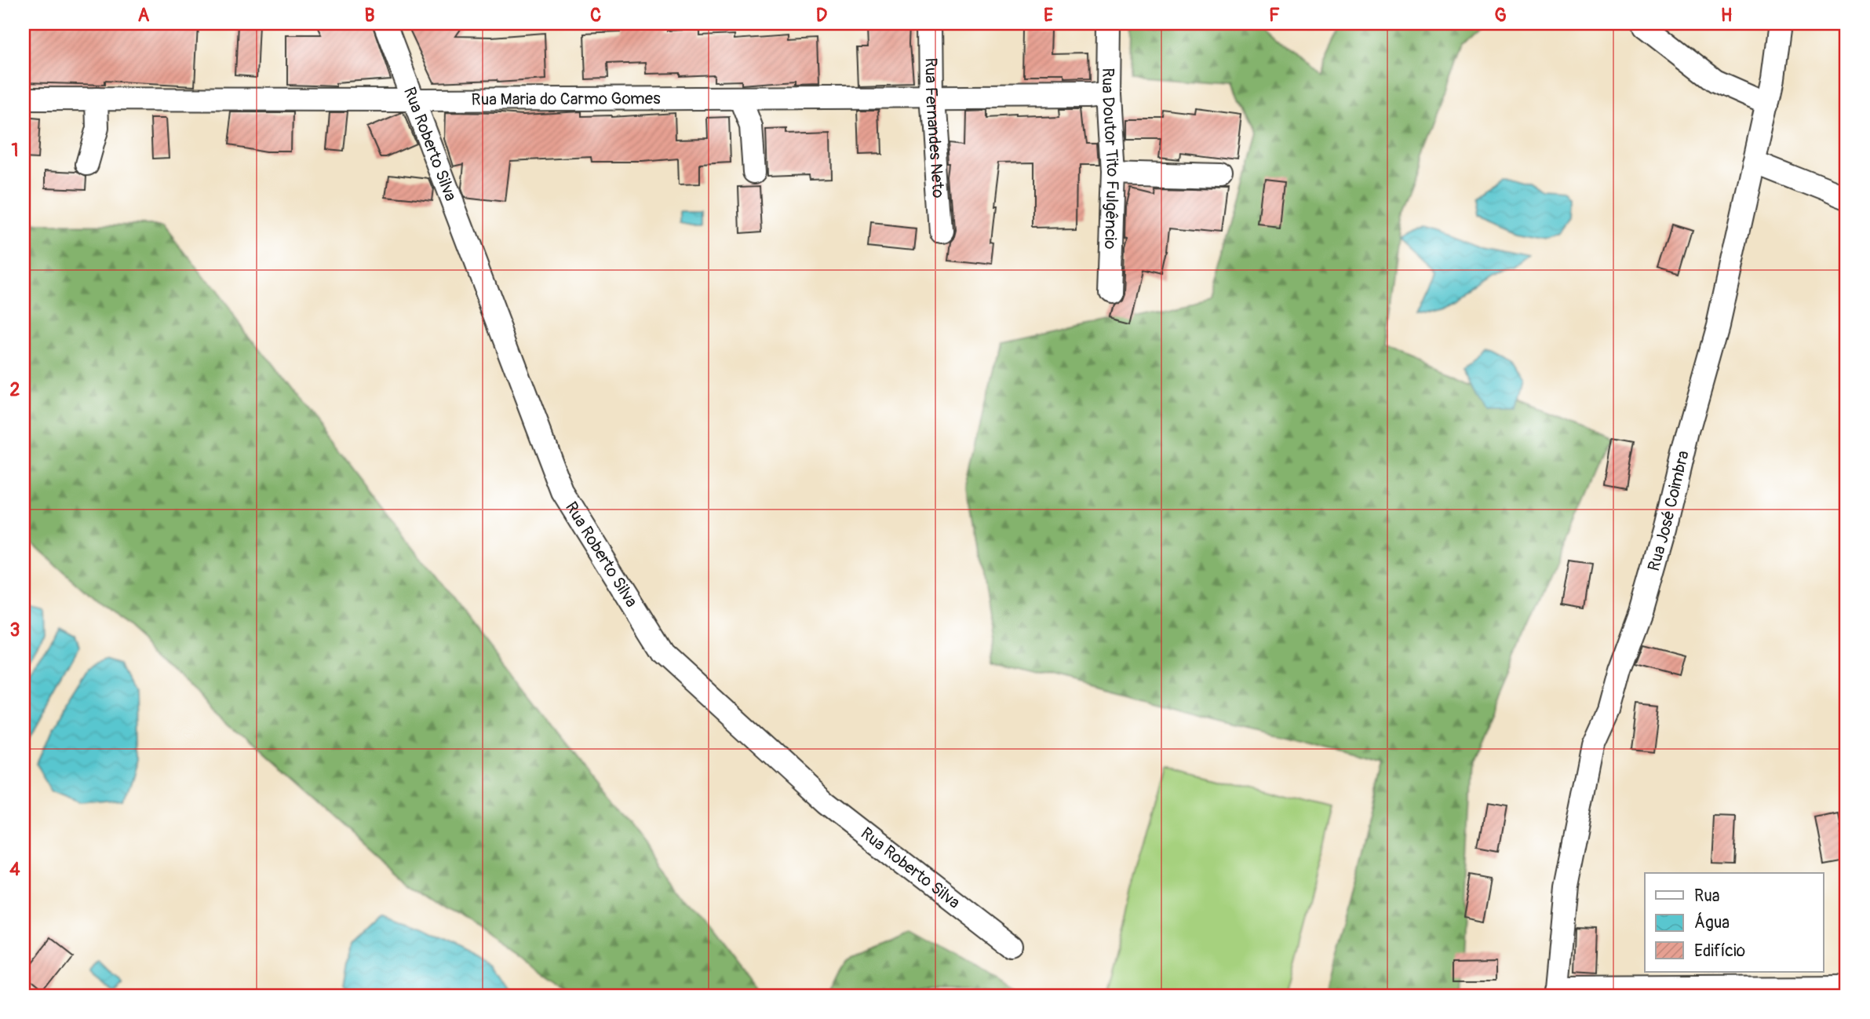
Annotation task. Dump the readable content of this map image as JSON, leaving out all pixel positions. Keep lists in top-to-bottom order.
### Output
{
  "streets": {
    "street": [
      "Rua Maria do Carmo Gomes",
      "Rua Fernandes Neto",
      "Rua Roberto Silva",
      "Rua Doutor Tito Fulgêncio",
      "Rua José Coimbra"
    ]
  },
  "crossings": [
    ["Rua Maria do Carmo Gomes", "Rua Fernandes Neto"],
    ["Rua Maria do Carmo Gomes", "Rua Roberto Silva"],
    ["Rua Maria do Carmo Gomes", "Rua Doutor Tito Fulgêncio"]
  ],
  "legend": ["Rua", "Água", "Edifício"],
  "grid": {
    "columns": [
      "A",
      "B",
      "C",
      "D",
      "E",
      "F",
      "G",
      "H"
    ],
    "rows": [
      "1",
      "2",
      "3",
      "4"
    ]
  }
}
